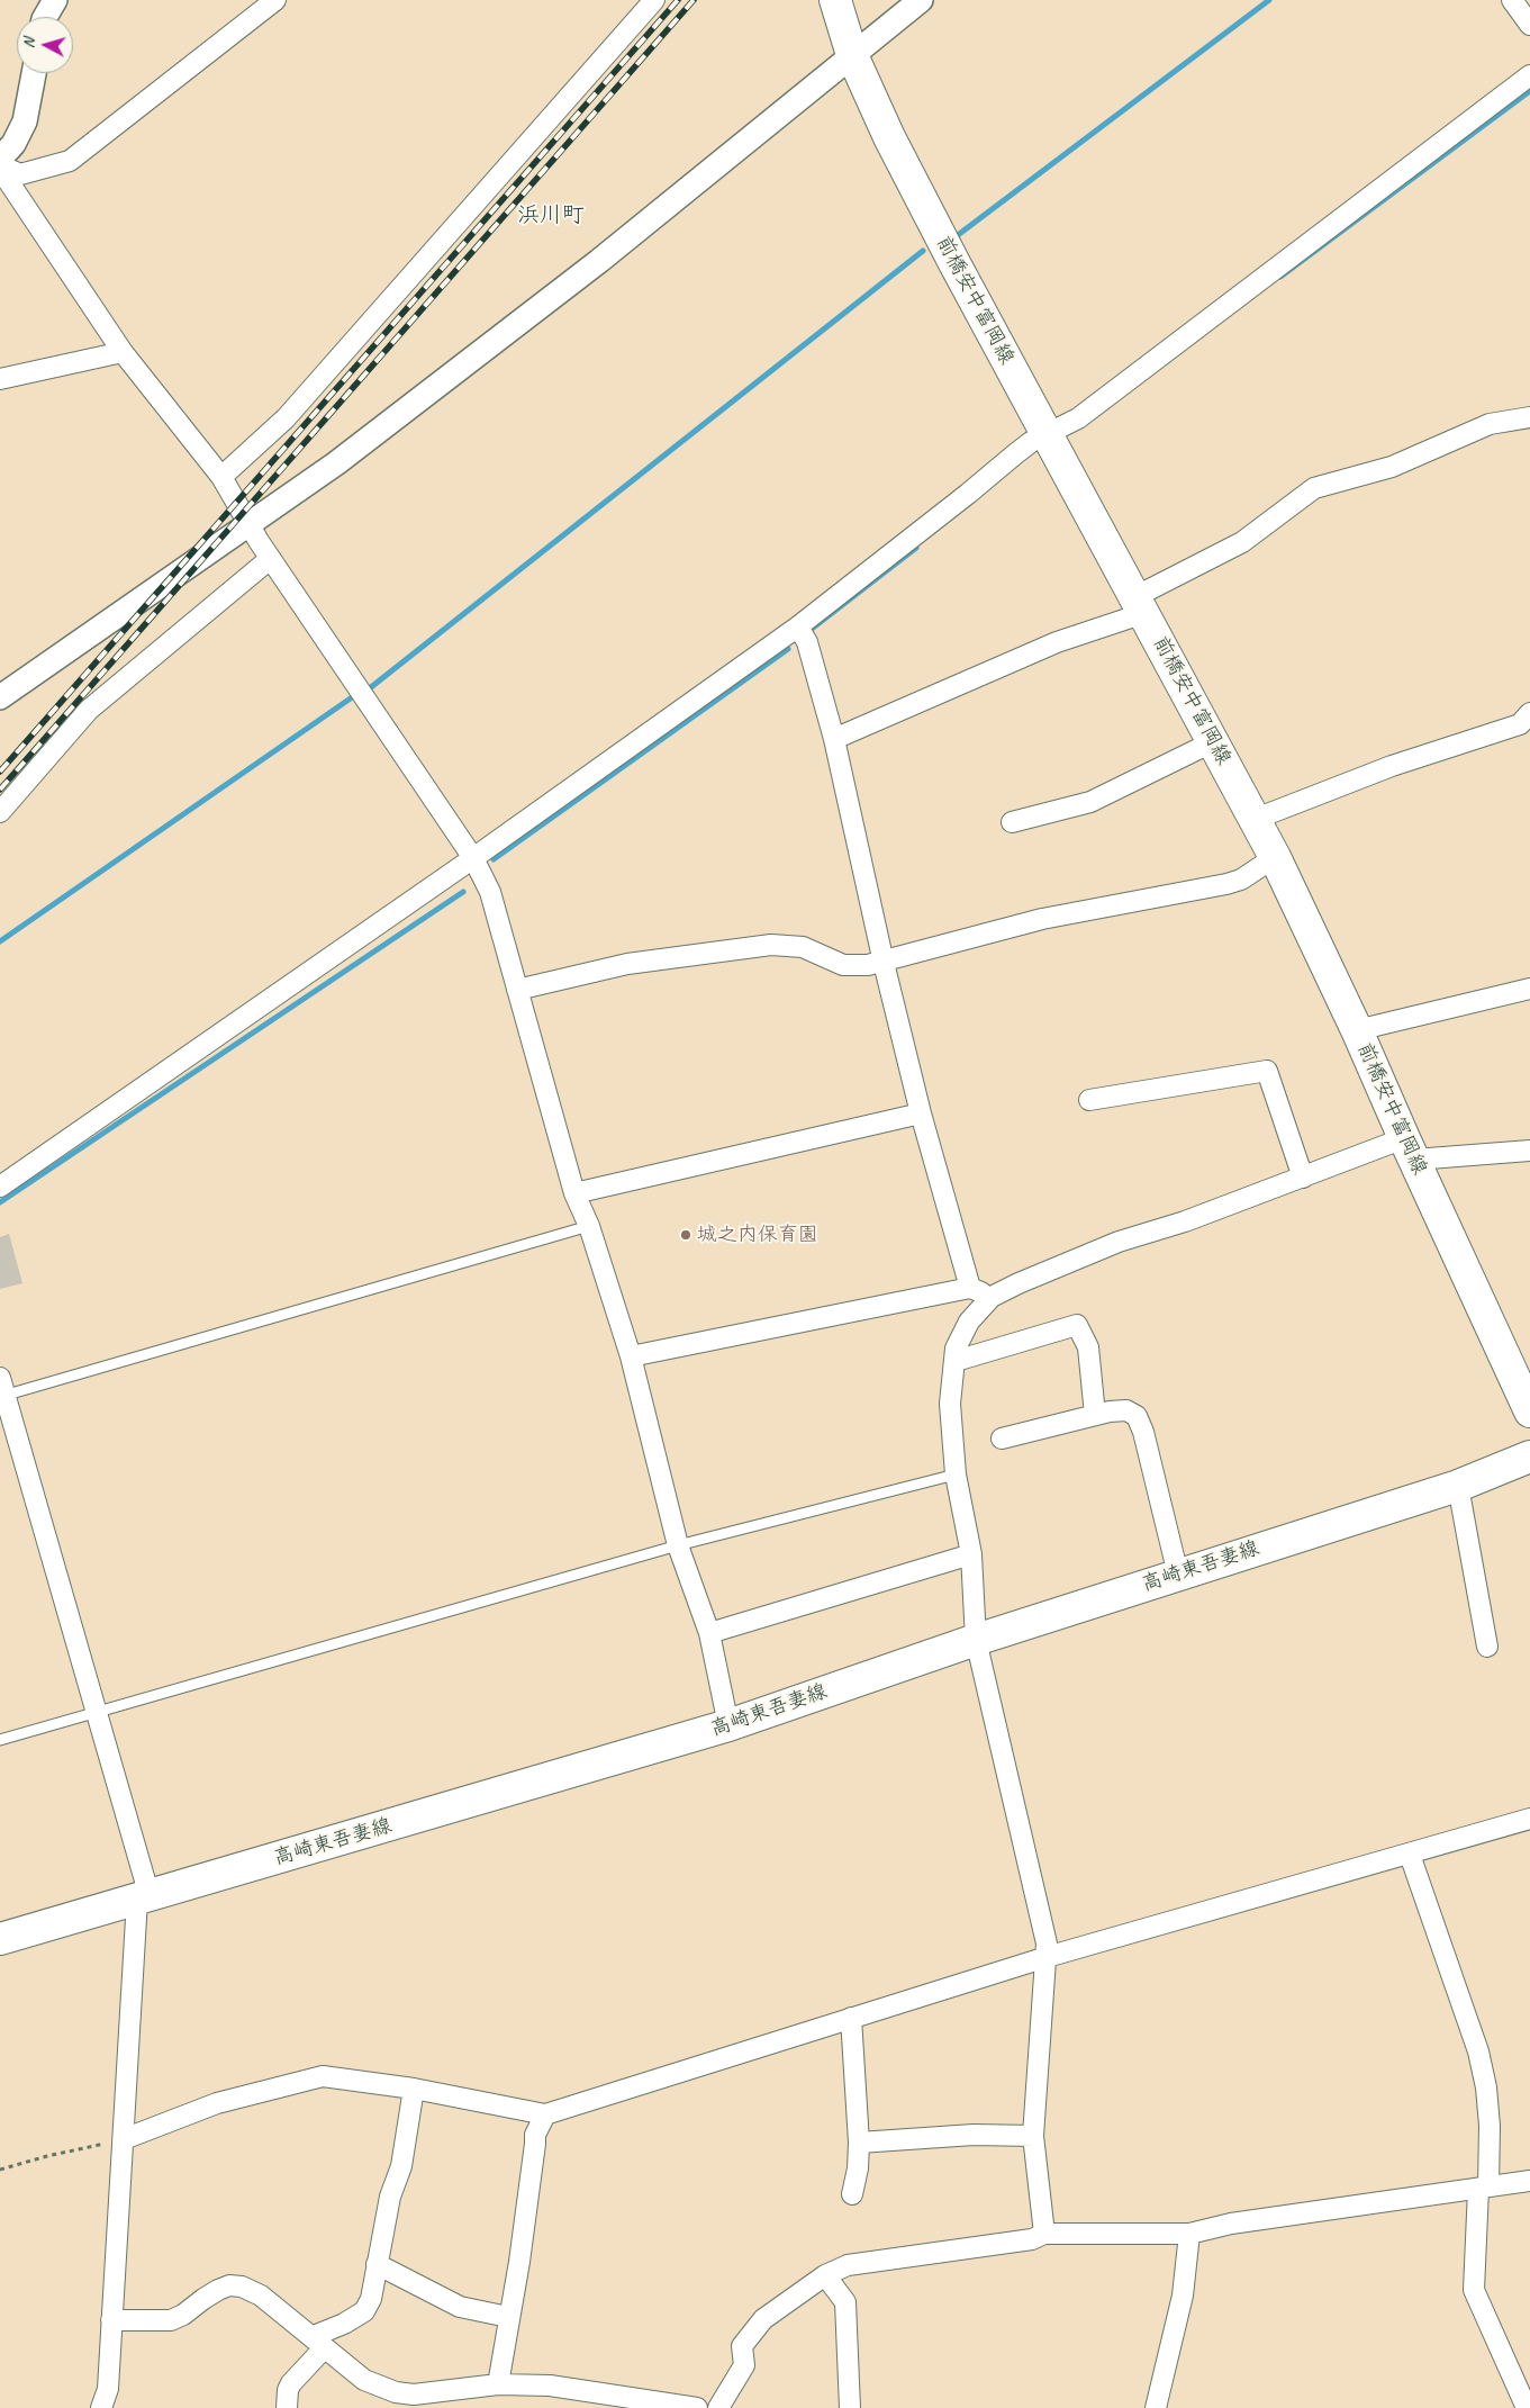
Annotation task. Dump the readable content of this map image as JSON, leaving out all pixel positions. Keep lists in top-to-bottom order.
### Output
{
  "streets": {
    "main road": ["前橋安中富岡線", "高崎東吾妻線"]
  },
  "districts": ["浜川町"],
  "places": ["城之内保育園"],
  "north": "left"
}
